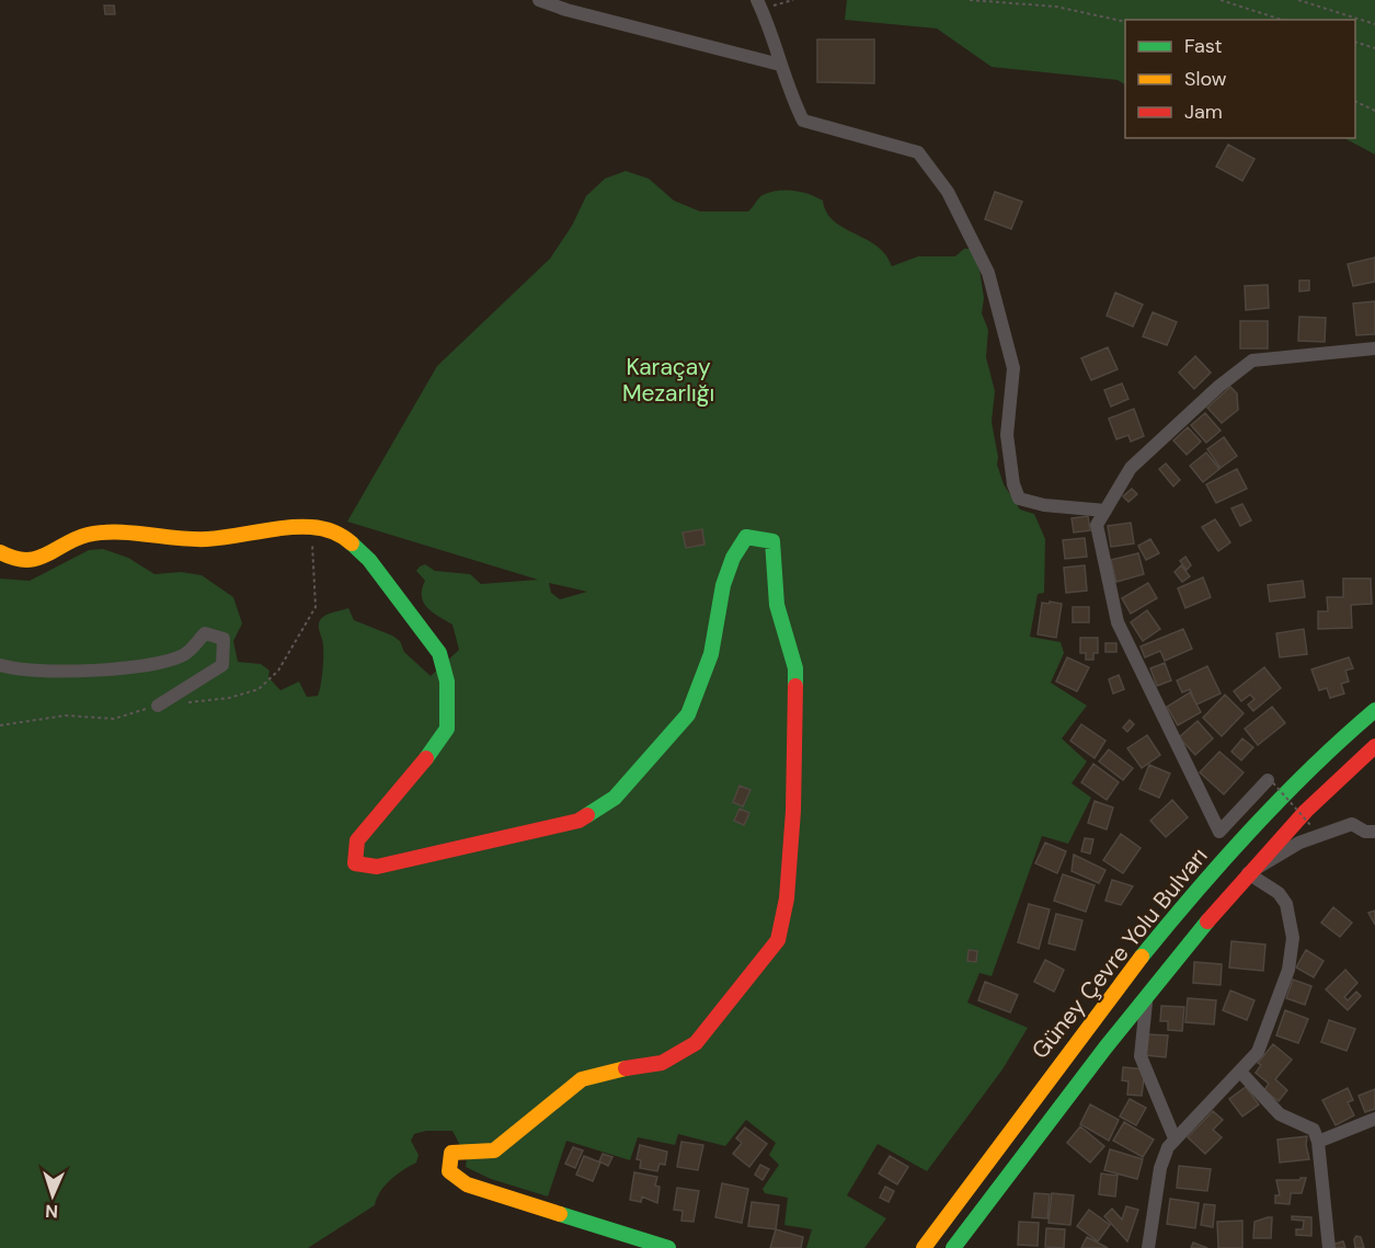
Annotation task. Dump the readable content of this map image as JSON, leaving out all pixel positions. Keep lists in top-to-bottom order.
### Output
{
  "streets": {
    "main road": ["Güney Çevre Yolu Bulvarı"]
  },
  "parks": ["Karaçay Mezarlığı"],
  "legend": ["Fast", "Slow", "Jam"],
  "north": "bottom"
}
